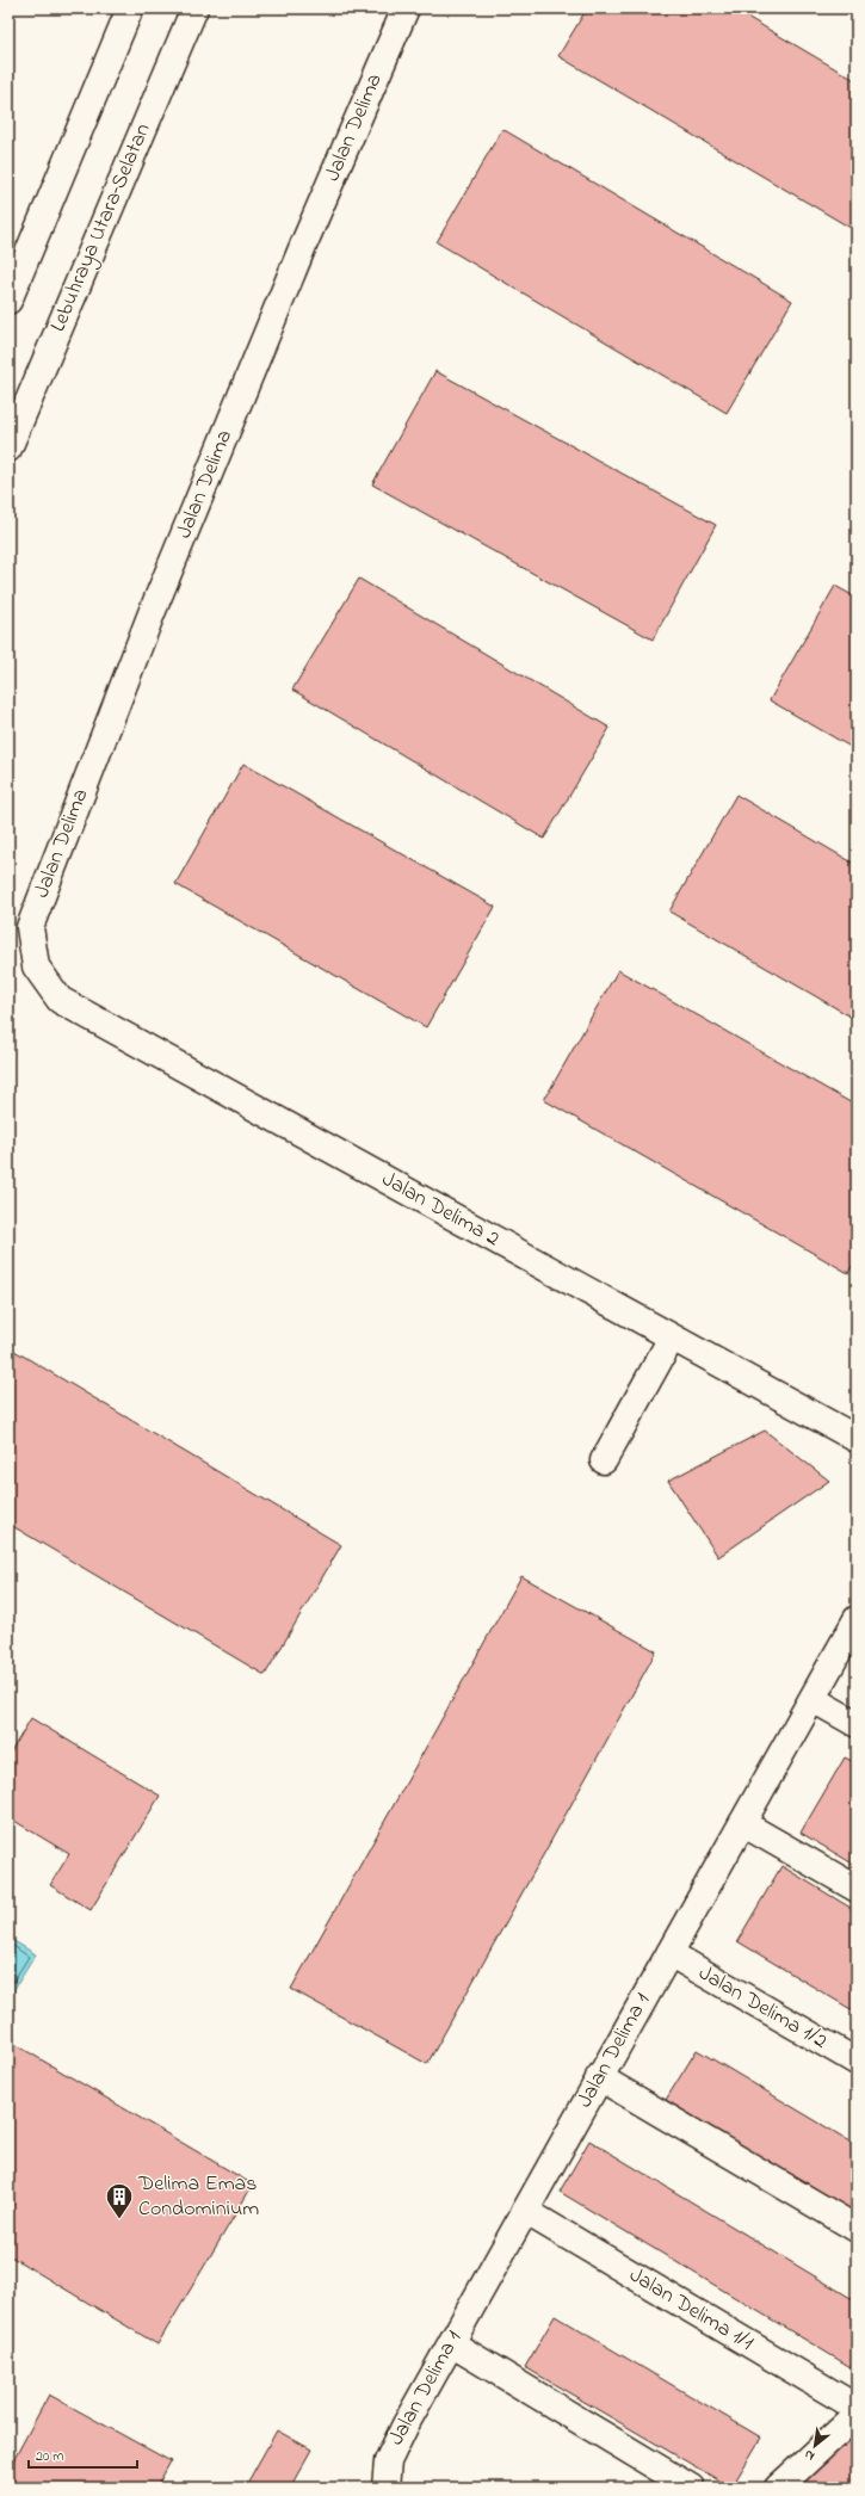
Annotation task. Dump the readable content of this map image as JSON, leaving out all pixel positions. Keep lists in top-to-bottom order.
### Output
{
  "streets": {
    "main road": [
      "Jalan Delima",
      "Lebuhraya Utara–Selatan",
      "Jalan Delima 2",
      "Jalan Delima 1/2",
      "Jalan Delima 1",
      "Jalan Delima 1/1"
    ]
  },
  "crossings": [
    ["Jalan Delima", "Jalan Delima 2"],
    ["Jalan Delima 1/2", "Jalan Delima 1"],
    ["Jalan Delima 1", "Jalan Delima 1/1"]
  ],
  "places": {
    "building": ["Delima Emas Condominium"]
  },
  "scale_bar": "20 m",
  "north": "bottom left"
}
